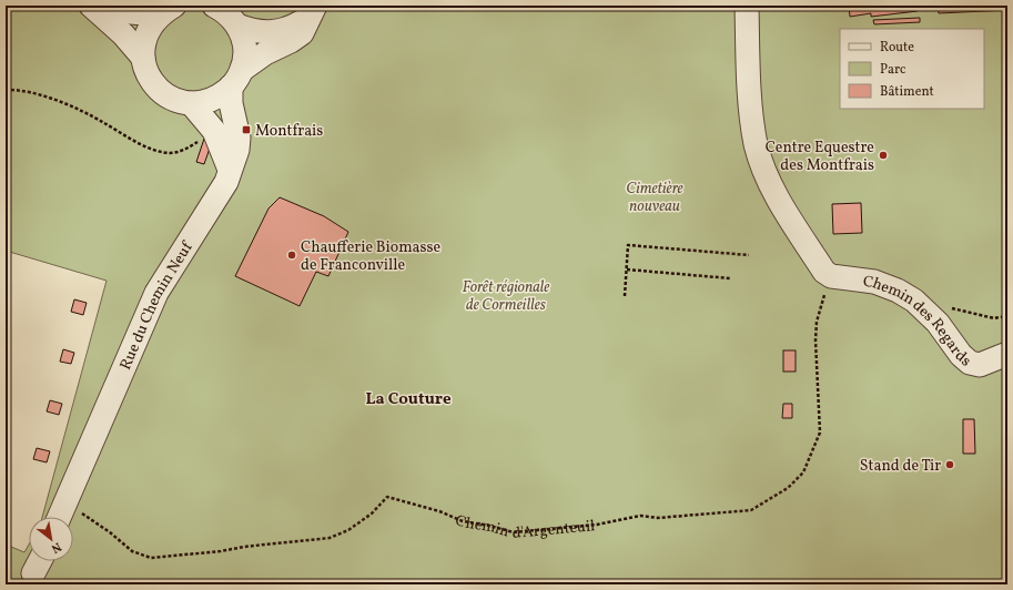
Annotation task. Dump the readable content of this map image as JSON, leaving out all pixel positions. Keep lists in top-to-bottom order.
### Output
{
  "streets": {
    "street": ["Rue du Chemin Neuf", "Chemin des Regards"],
    "path": ["Chemin d'Argenteuil"]
  },
  "crossings": [
    ["Rue du Chemin Neuf", "Chemin d'Argenteuil"],
    ["Chemin des Regards", "Chemin d'Argenteuil"]
  ],
  "districts": ["La Couture"],
  "parks": ["Cimetière nouveau", "Forêt régionale de Cormeilles"],
  "places": {
    "transit": ["Montfrais"],
    "other": ["Centre Equestre des Montfrais", "Chaufferie Biomasse de Franconville", "Stand de Tir"]
  },
  "legend": ["Route", "Parc", "Bâtiment"],
  "north": "bottom right"
}
